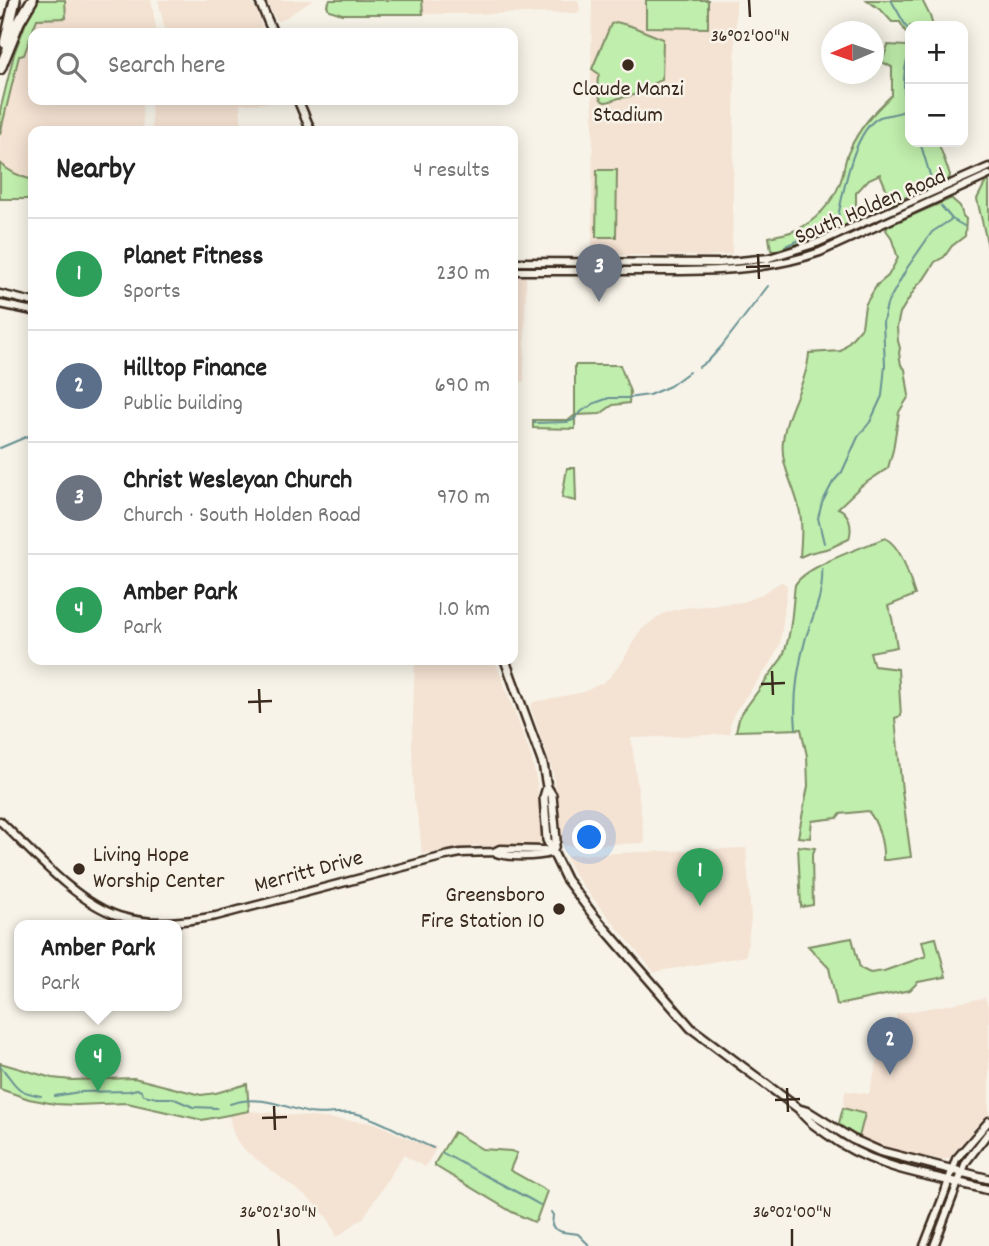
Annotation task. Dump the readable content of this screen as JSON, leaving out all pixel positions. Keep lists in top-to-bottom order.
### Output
{
  "streets": {
    "main road": ["South Holden Road", "Merritt Drive"]
  },
  "places": ["Claude Manzi Stadium", "Living Hope Worship Center", "Greensboro Fire Station 10"],
  "north": "left",
  "page": {
    "map_buttons": ["+", "−"],
    "search": "Search here",
    "heading": ["Nearby", "4 results"],
    "list": [
      {
        "mark": "1",
        "name": "Planet Fitness",
        "note": "Sports",
        "value": "230 m"
      },
      {
        "mark": "2",
        "name": "Hilltop Finance",
        "note": "Public building",
        "value": "690 m"
      },
      {
        "mark": "3",
        "name": "Christ Wesleyan Church",
        "note": "Church · South Holden Road",
        "value": "970 m"
      },
      {
        "mark": "4",
        "name": "Amber Park",
        "note": "Park",
        "value": "1.0 km"
      }
    ],
    "pins": [
      "3",
      "1",
      "2",
      "4"
    ],
    "popup": ["Amber Park", "Park"]
  },
  "coordinates": ["36°02'00\"N", "36°02'30\"N"]
}
